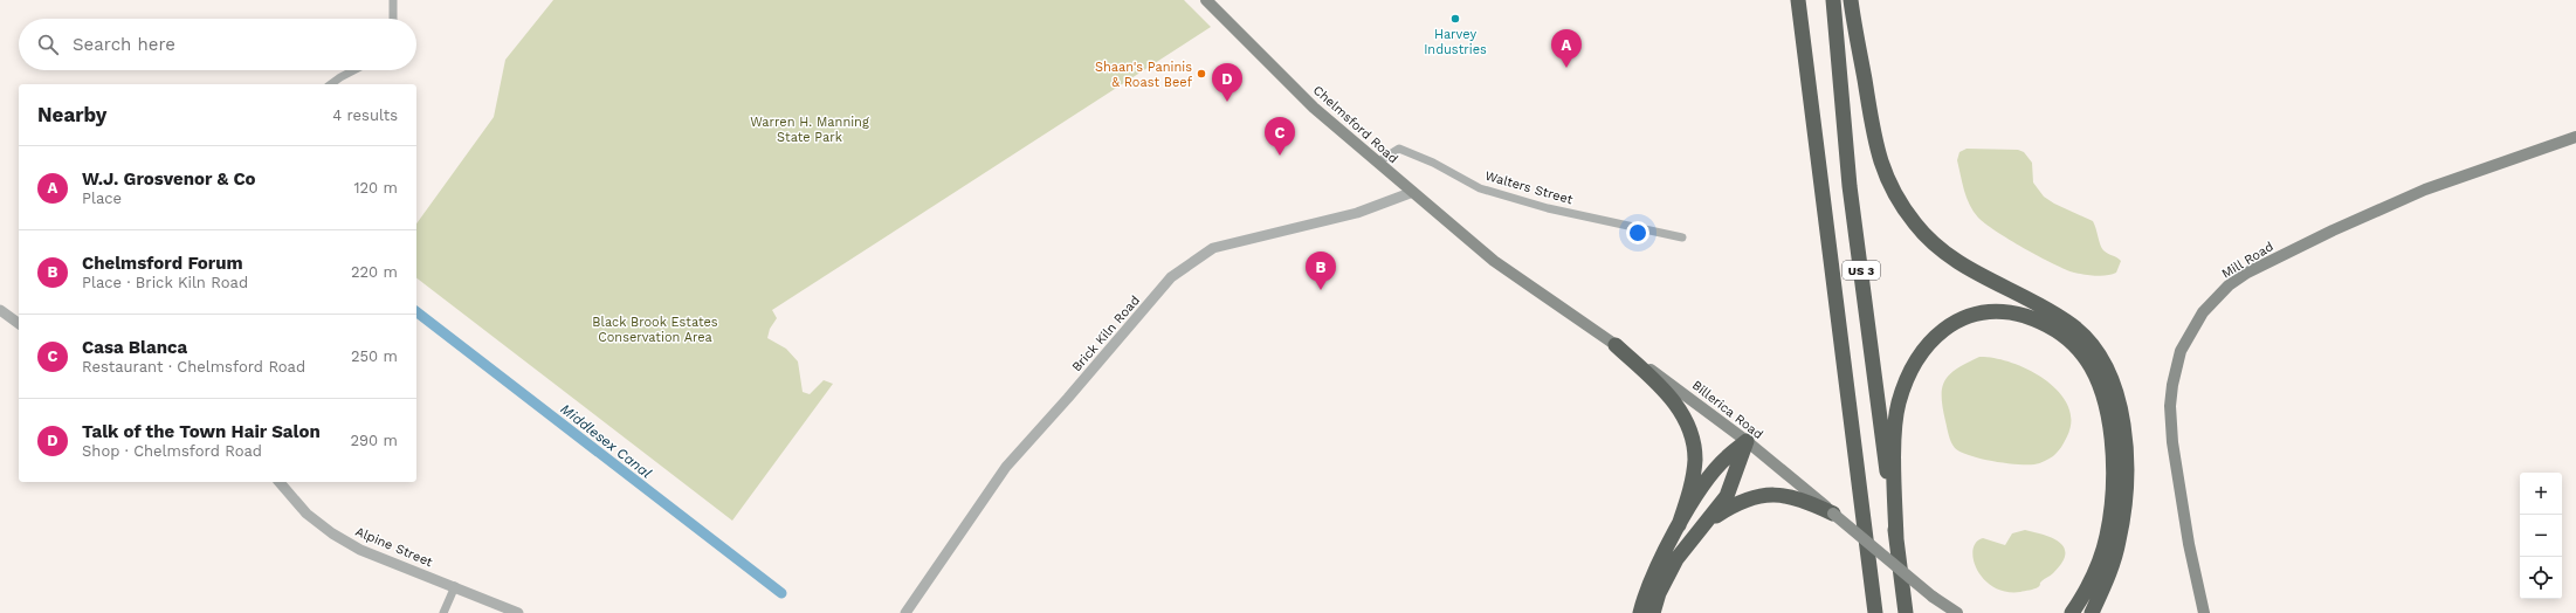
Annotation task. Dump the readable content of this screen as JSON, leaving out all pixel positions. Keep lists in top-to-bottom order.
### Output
{
  "streets": {
    "highway": ["US 3"],
    "main road": ["Chelmsford Road", "Mill Road", "Billerica Road"],
    "street": ["Walters Street", "Brick Kiln Road", "Alpine Street"]
  },
  "crossings": [
    ["Chelmsford Road", "Walters Street"],
    ["Chelmsford Road", "Brick Kiln Road"],
    ["Chelmsford Road", "Billerica Road"]
  ],
  "water": ["Middlesex Canal"],
  "parks": ["Warren H. Manning State Park", "Black Brook Estates Conservation Area"],
  "places": ["Harvey Industries", "Shaan's Paninis & Roast Beef"],
  "page": {
    "search": "Search here",
    "pins": [
      "A",
      "D",
      "C",
      "B"
    ],
    "heading": ["Nearby", "4 results"],
    "list": [
      {
        "mark": "A",
        "name": "W.J. Grosvenor & Co",
        "note": "Place",
        "value": "120 m"
      },
      {
        "mark": "B",
        "name": "Chelmsford Forum",
        "note": "Place · Brick Kiln Road",
        "value": "220 m"
      },
      {
        "mark": "C",
        "name": "Casa Blanca",
        "note": "Restaurant · Chelmsford Road",
        "value": "250 m"
      },
      {
        "mark": "D",
        "name": "Talk of the Town Hair Salon",
        "note": "Shop · Chelmsford Road",
        "value": "290 m"
      }
    ],
    "map_buttons": ["+", "−"]
  }
}
